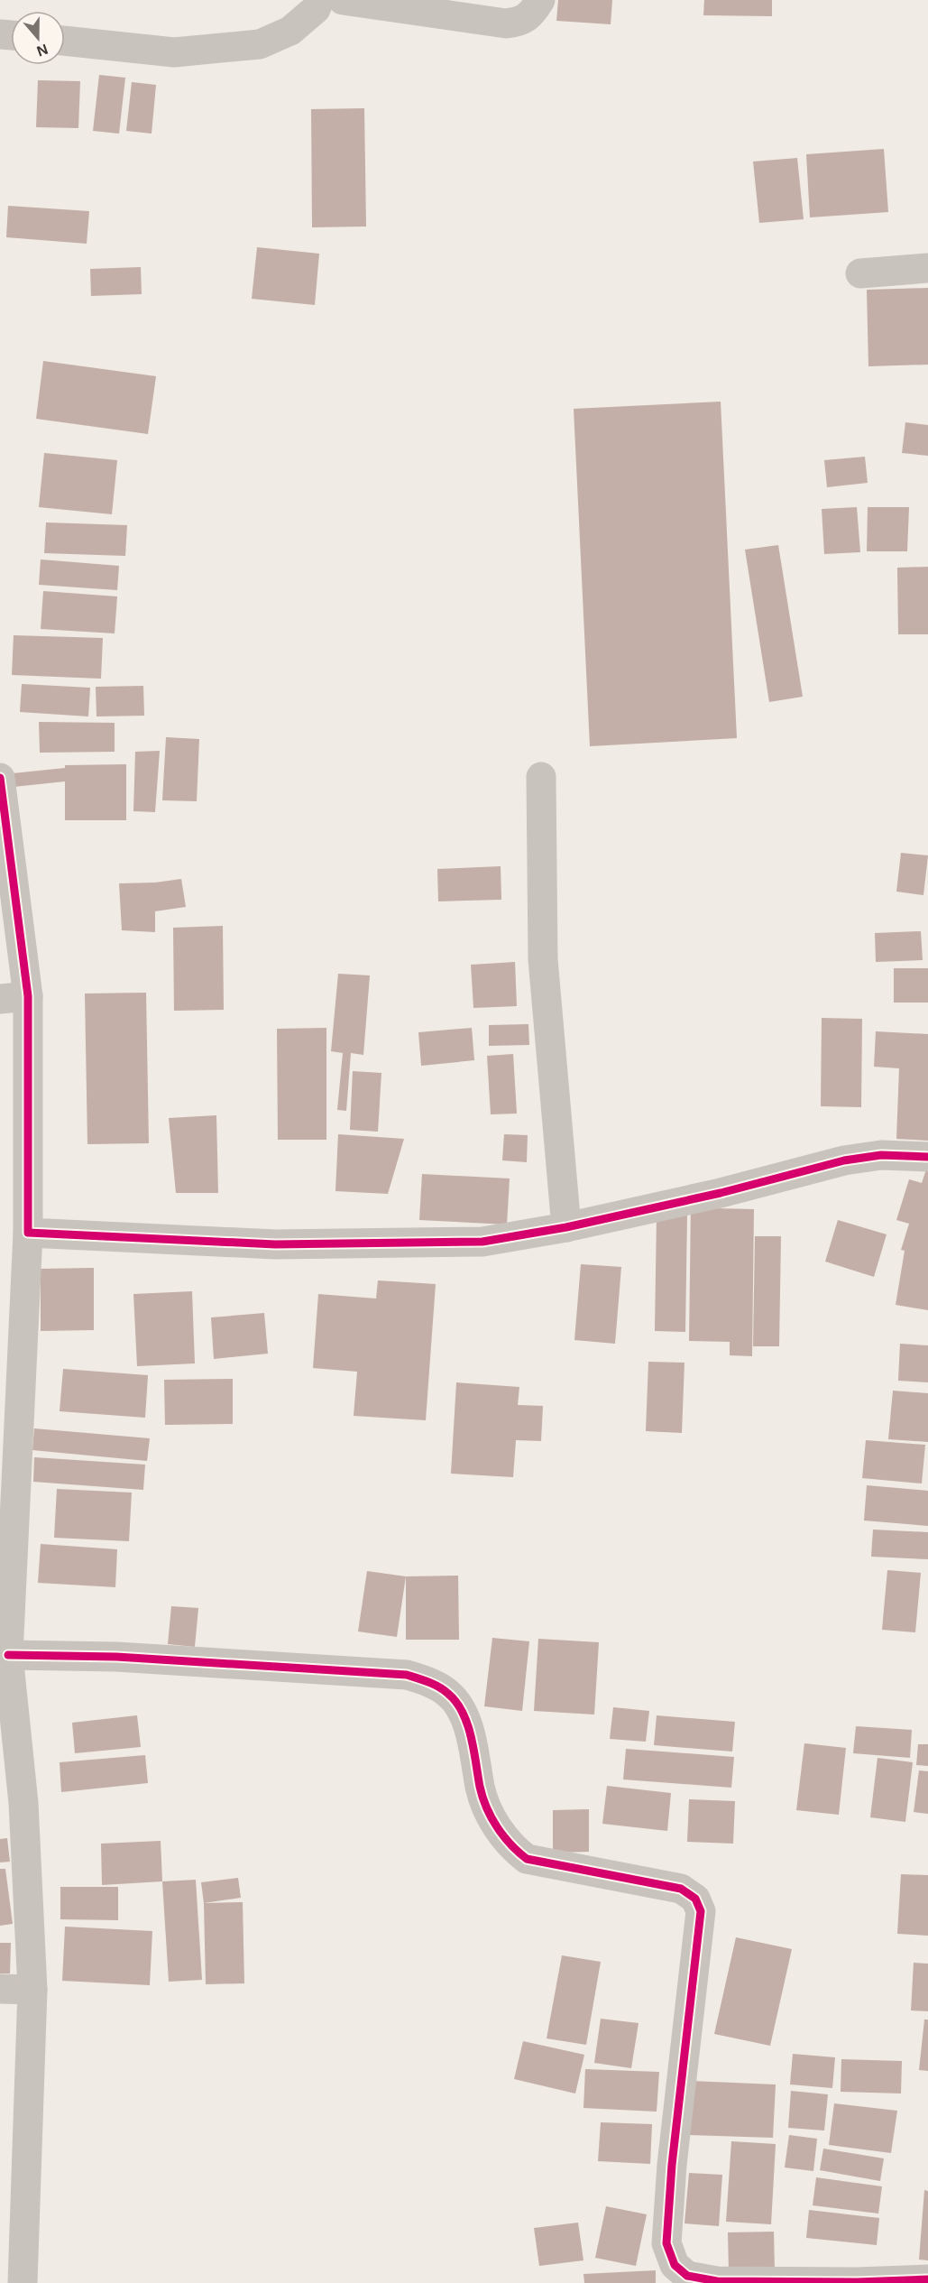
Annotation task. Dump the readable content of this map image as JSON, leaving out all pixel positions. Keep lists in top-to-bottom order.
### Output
{
  "north": "bottom"
}
